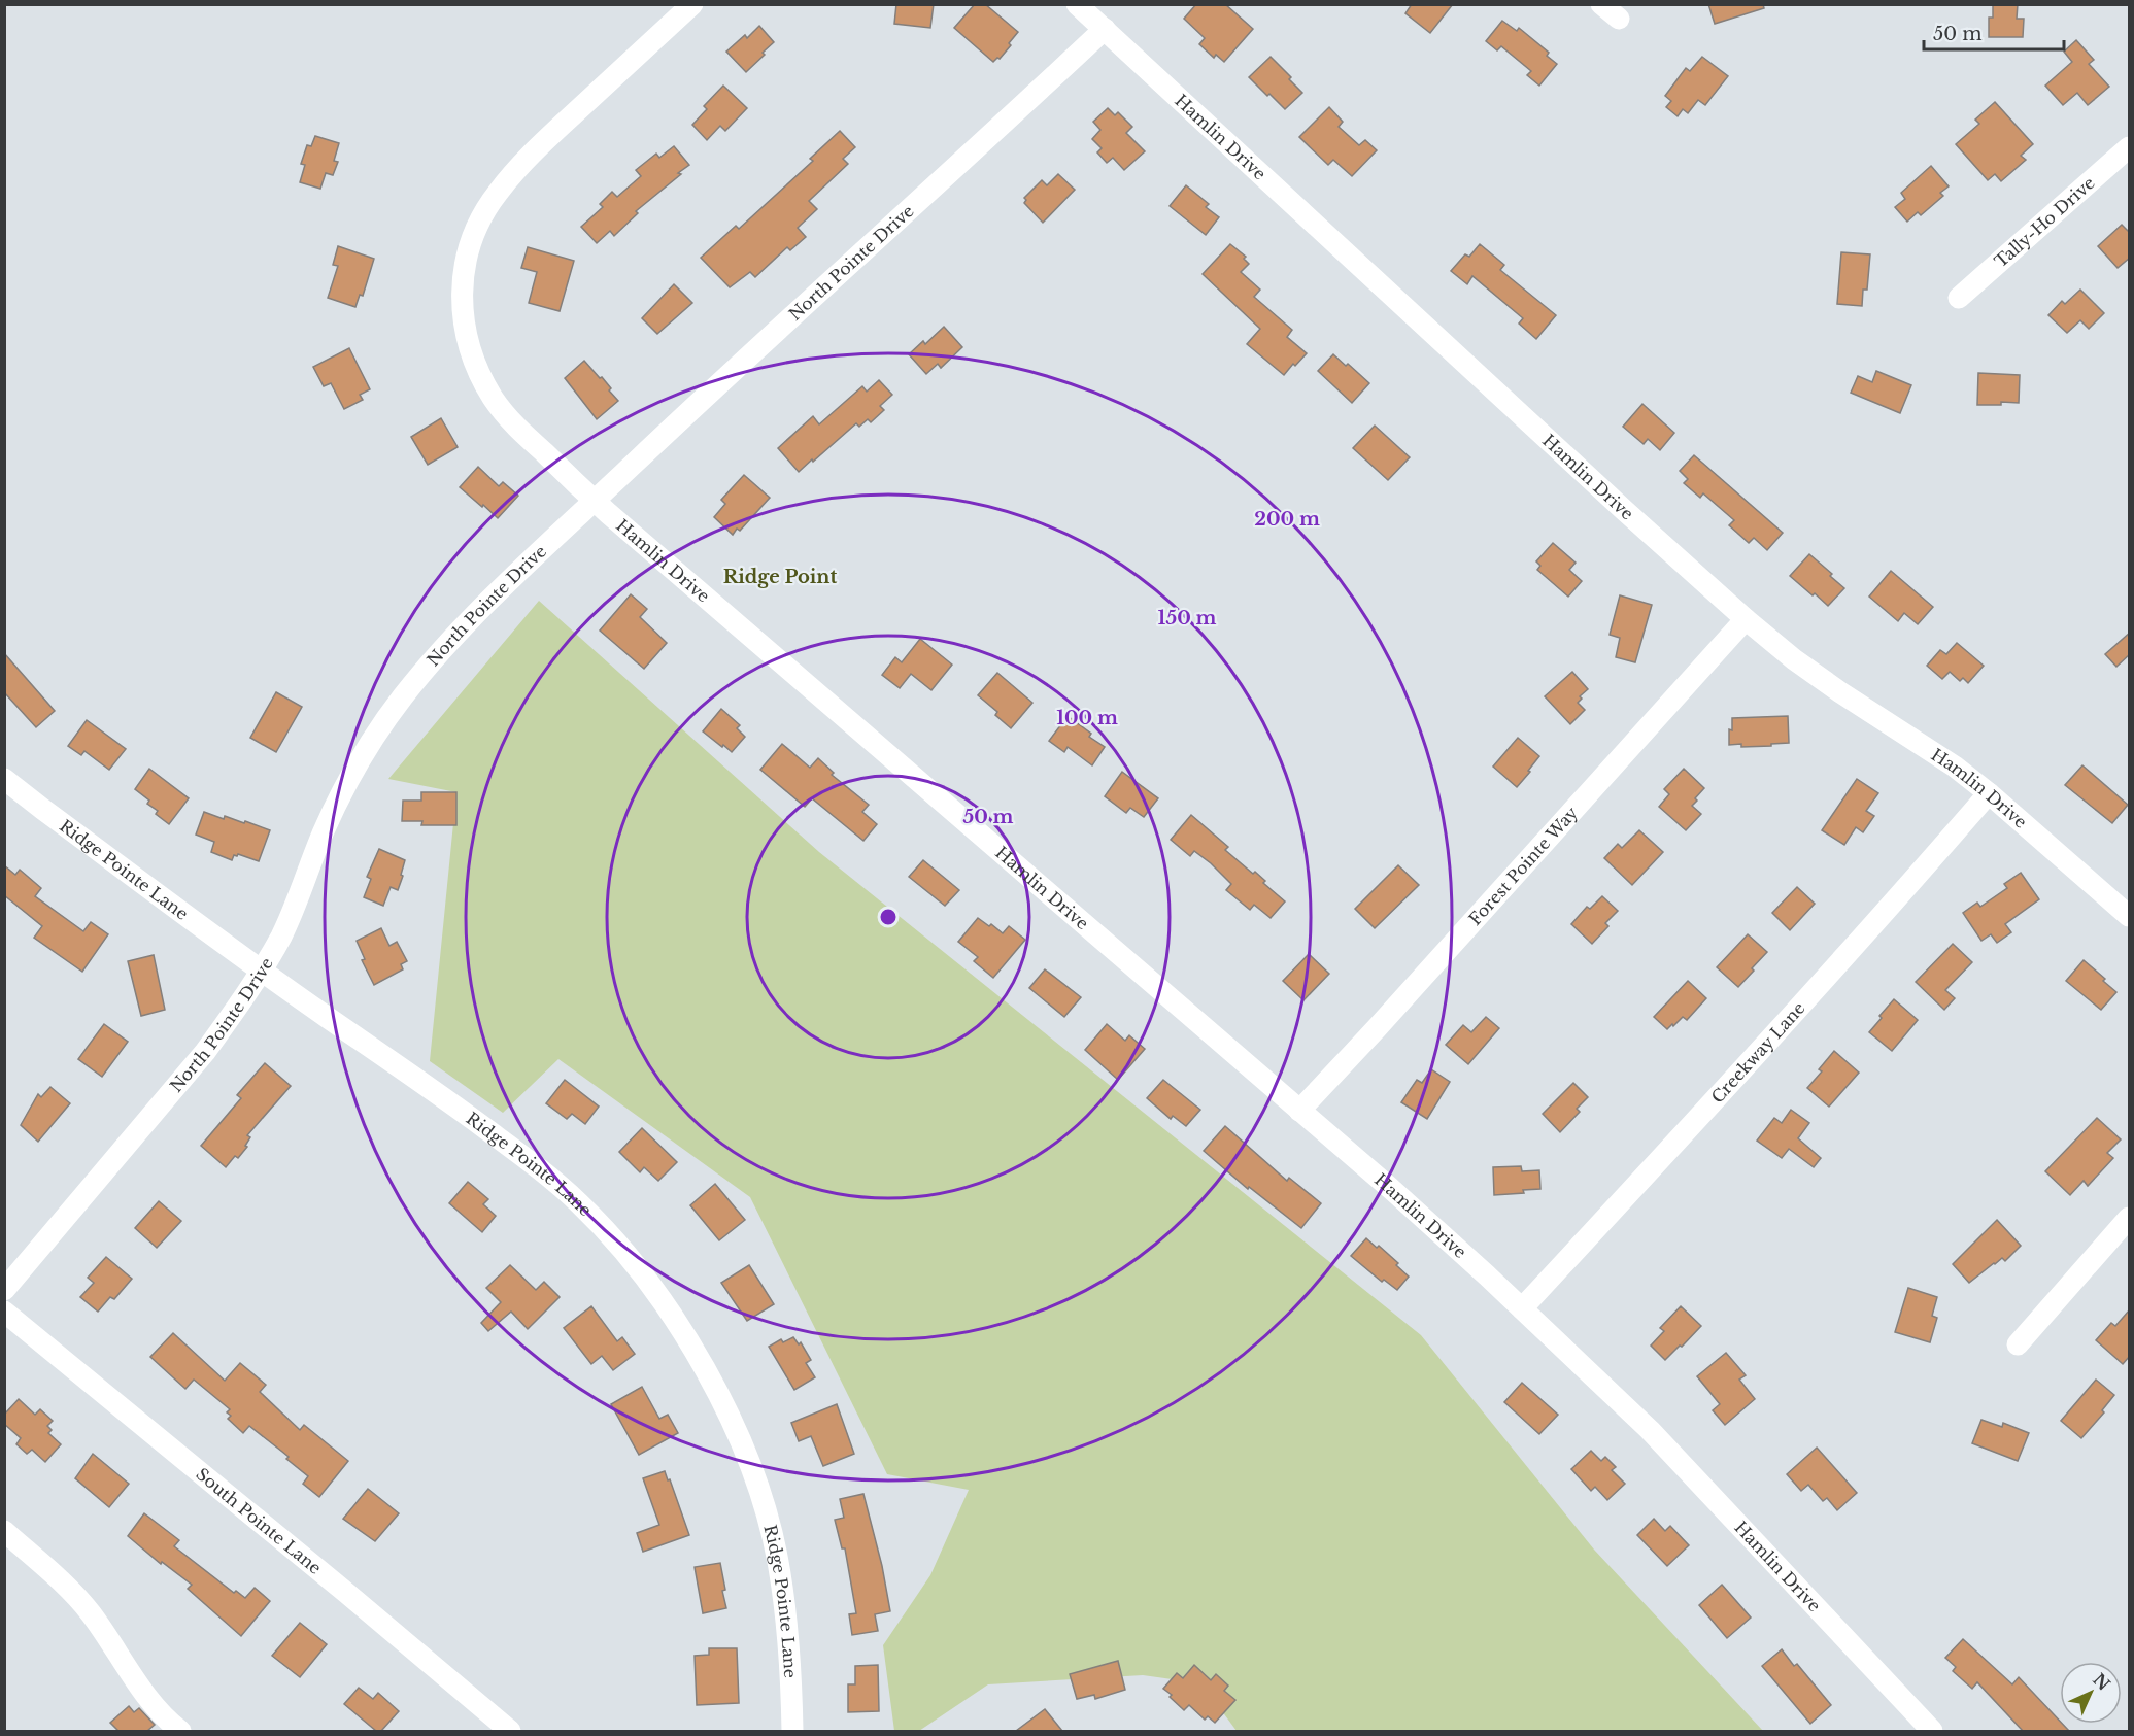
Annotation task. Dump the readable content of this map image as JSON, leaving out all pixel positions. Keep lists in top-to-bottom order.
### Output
{
  "streets": {
    "street": [
      "Hamlin Drive",
      "Tally-Ho Drive",
      "North Pointe Drive",
      "Forest Pointe Way",
      "Ridge Pointe Lane",
      "Creekway Lane",
      "South Pointe Lane"
    ]
  },
  "crossings": [
    ["Hamlin Drive", "North Pointe Drive"],
    ["Hamlin Drive", "Forest Pointe Way"],
    ["Hamlin Drive", "Creekway Lane"],
    ["North Pointe Drive", "Ridge Pointe Lane"]
  ],
  "districts": ["Ridge Point"],
  "scale_bar": "50 m",
  "north": "top right",
  "rings": [
    "200 m",
    "150 m",
    "100 m",
    "50 m"
  ]
}
